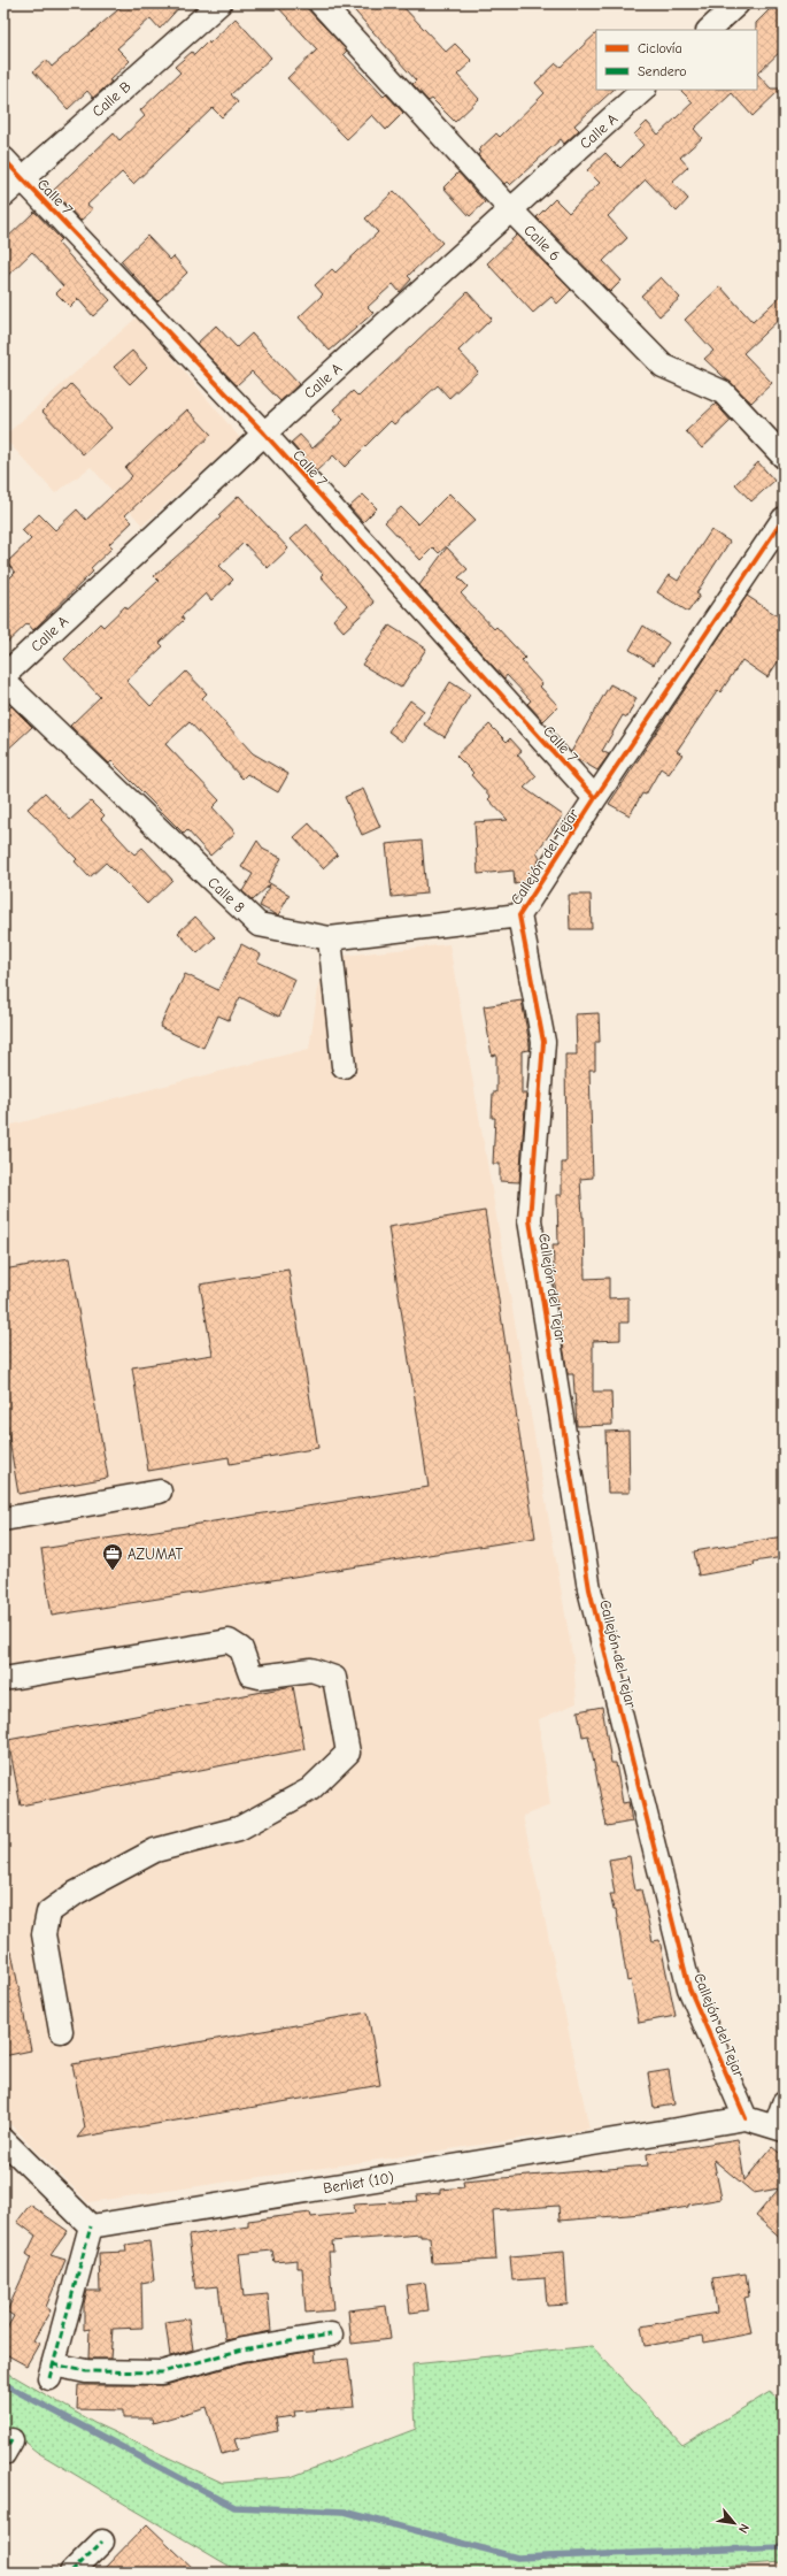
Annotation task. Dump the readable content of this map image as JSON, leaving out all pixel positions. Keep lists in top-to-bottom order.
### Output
{
  "streets": {
    "street": [
      "Calle B",
      "Calle A",
      "Calle 7",
      "Calle 6",
      "Callejón del Tejar",
      "Calle 8",
      "Berliet (10)"
    ]
  },
  "crossings": [
    ["Calle B", "Calle 7"],
    ["Calle A", "Calle 7"],
    ["Calle A", "Calle 6"],
    ["Calle 7", "Callejón del Tejar"],
    ["Callejón del Tejar", "Calle 8"],
    ["Callejón del Tejar", "Berliet (10)"]
  ],
  "places": {
    "office": ["AZUMAT"]
  },
  "legend": ["Ciclovía", "Sendero"],
  "north": "bottom right"
}
